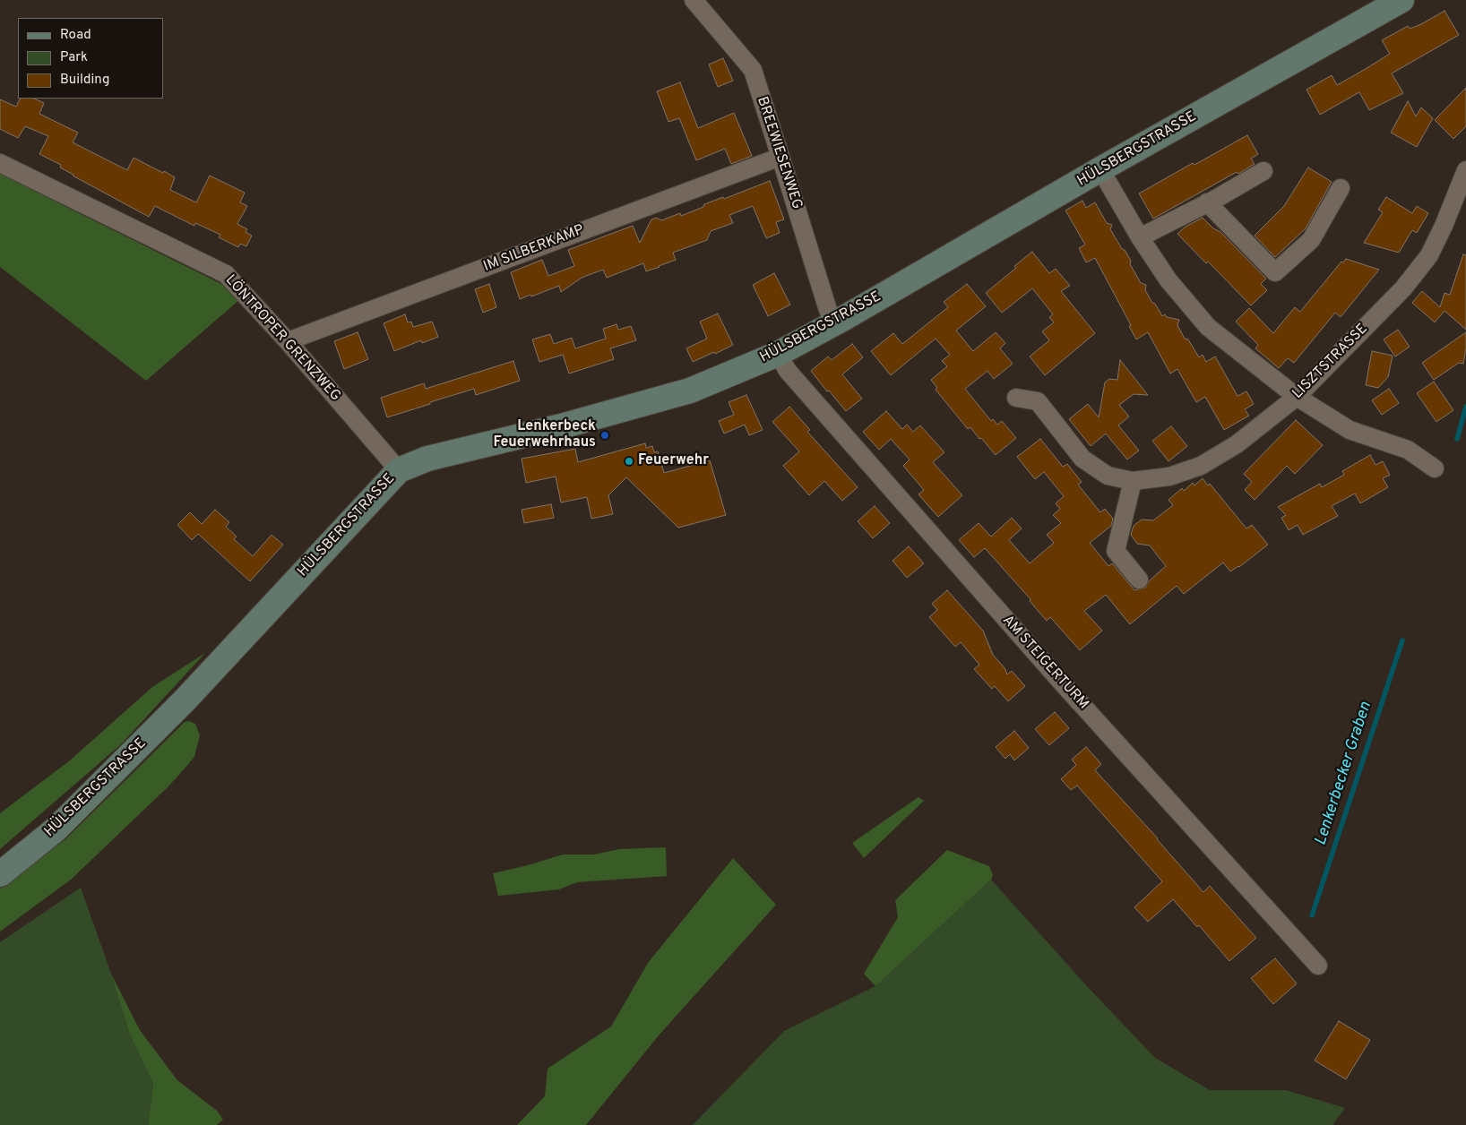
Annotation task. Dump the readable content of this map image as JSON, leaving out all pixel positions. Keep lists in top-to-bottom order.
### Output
{
  "streets": {
    "street": [
      "HÜLSBERGSTRASSE",
      "BREEWIESENWEG",
      "IM SILBERKAMP",
      "LÖNTROPER GRENZWEG",
      "LISZTSTRASSE",
      "AM STEIGERTURM"
    ]
  },
  "crossings": [
    ["HÜLSBERGSTRASSE", "BREEWIESENWEG"],
    ["HÜLSBERGSTRASSE", "LÖNTROPER GRENZWEG"],
    ["HÜLSBERGSTRASSE", "AM STEIGERTURM"],
    ["BREEWIESENWEG", "IM SILBERKAMP"],
    ["IM SILBERKAMP", "LÖNTROPER GRENZWEG"]
  ],
  "water": ["Lenkerbecker Graben"],
  "places": ["Lenkerbeck Feuerwehrhaus", "Feuerwehr"],
  "legend": ["Road", "Park", "Building"]
}
